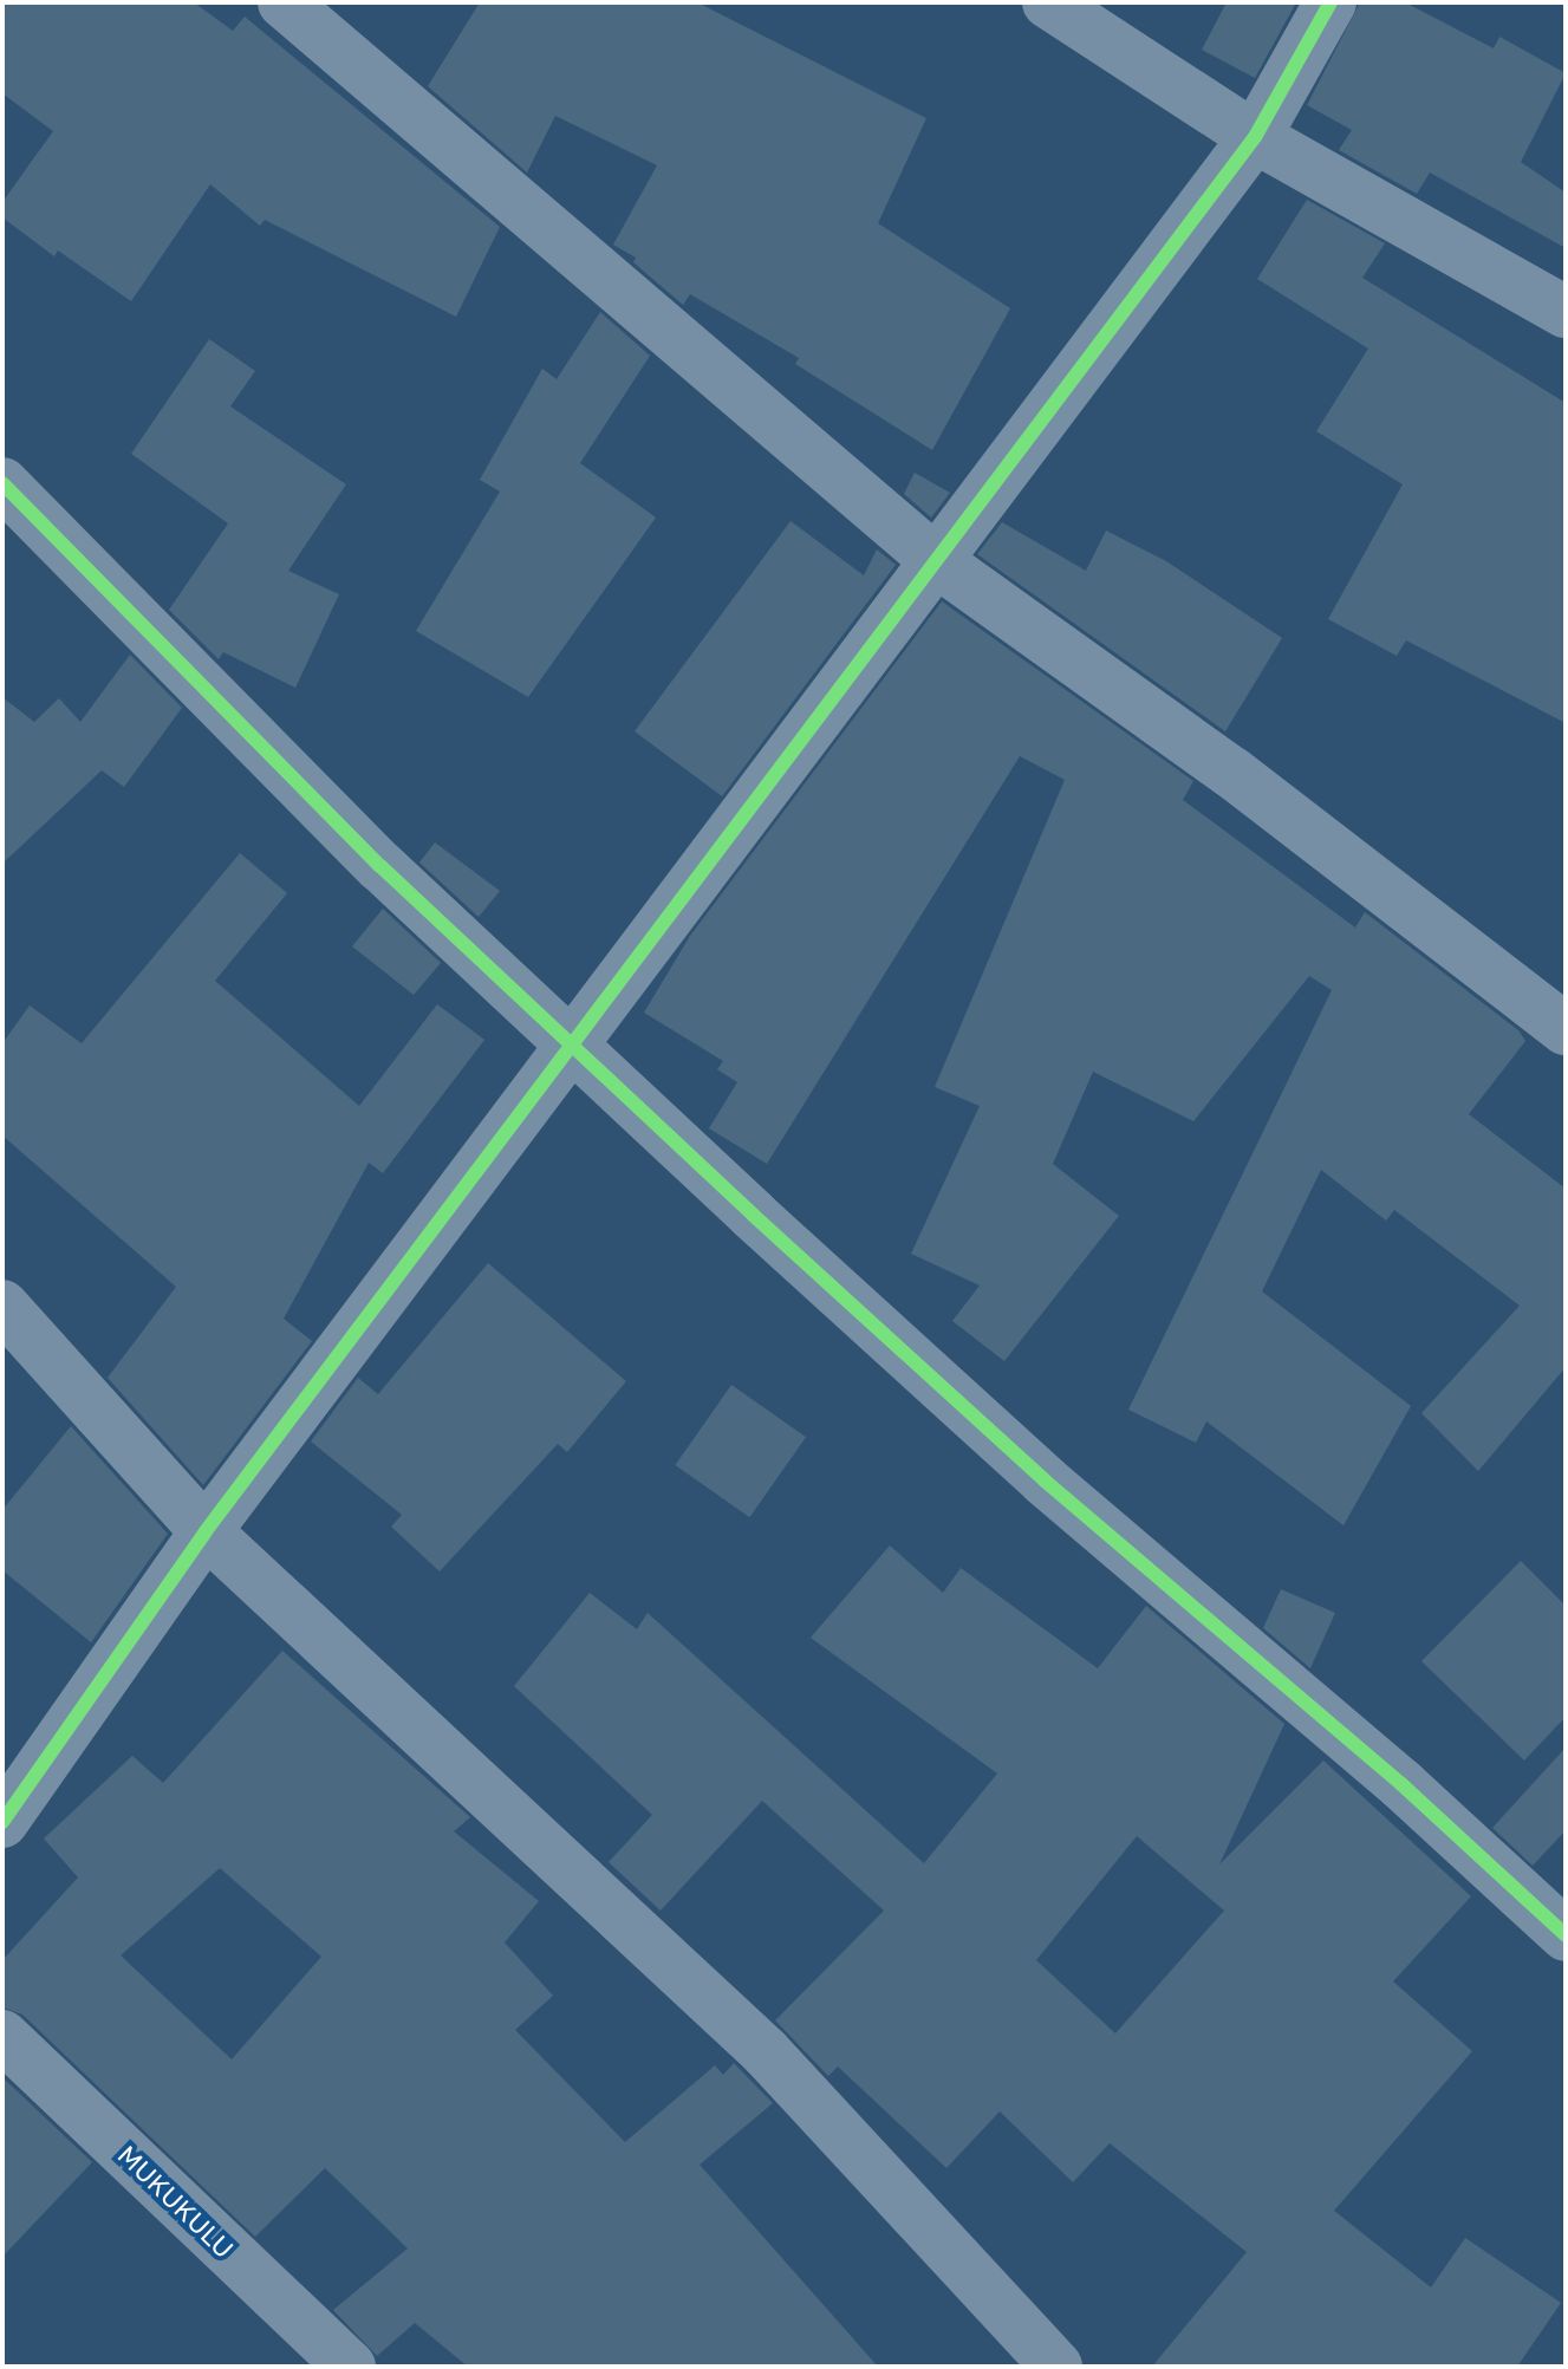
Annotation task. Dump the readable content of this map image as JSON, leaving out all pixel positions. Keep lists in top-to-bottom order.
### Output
{
  "streets": {
    "street": ["MUKUKULU"]
  }
}
